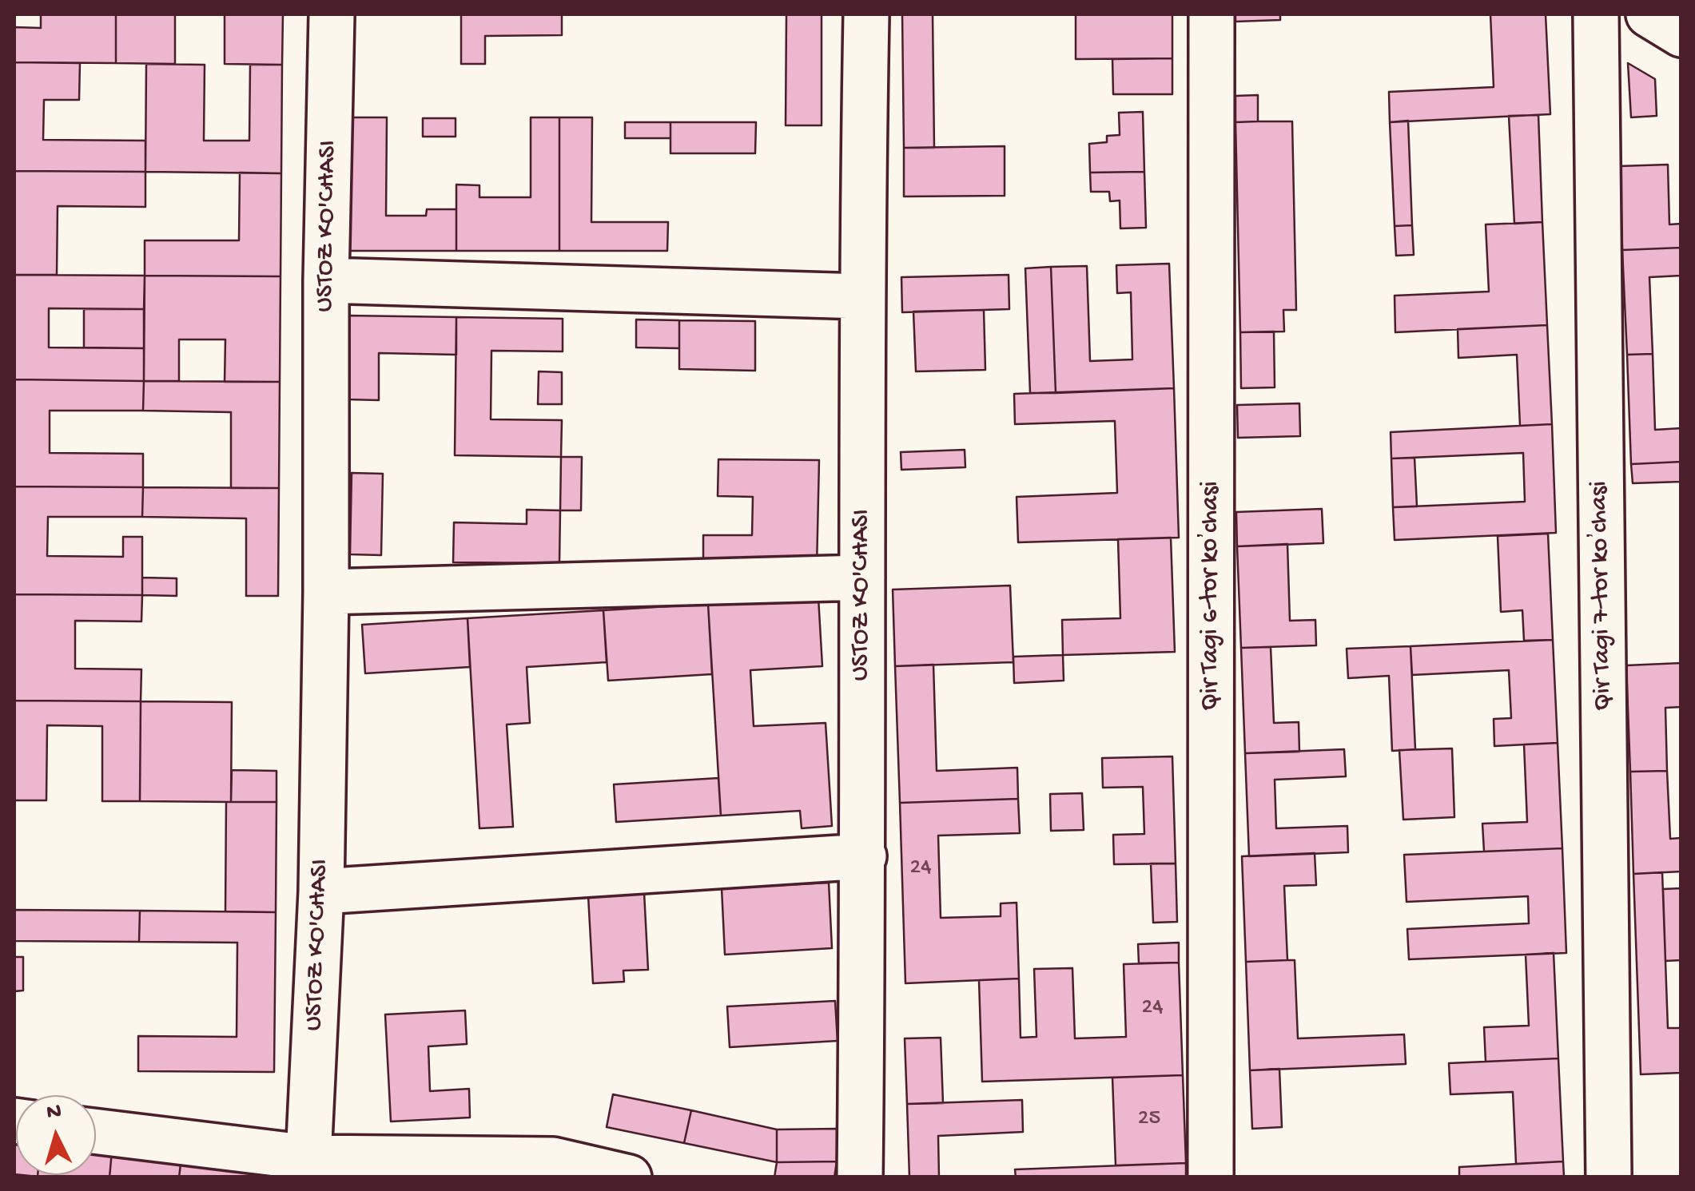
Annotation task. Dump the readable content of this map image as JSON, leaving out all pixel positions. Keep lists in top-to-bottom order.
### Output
{
  "streets": {
    "street": ["USTOZ KO'CHASI", "Qir Tagi 6-tor koʼchasi", "Qir Tagi 7-tor koʼchasi"]
  },
  "house_numbers": ["24", "24", "25"],
  "north": "top"
}
